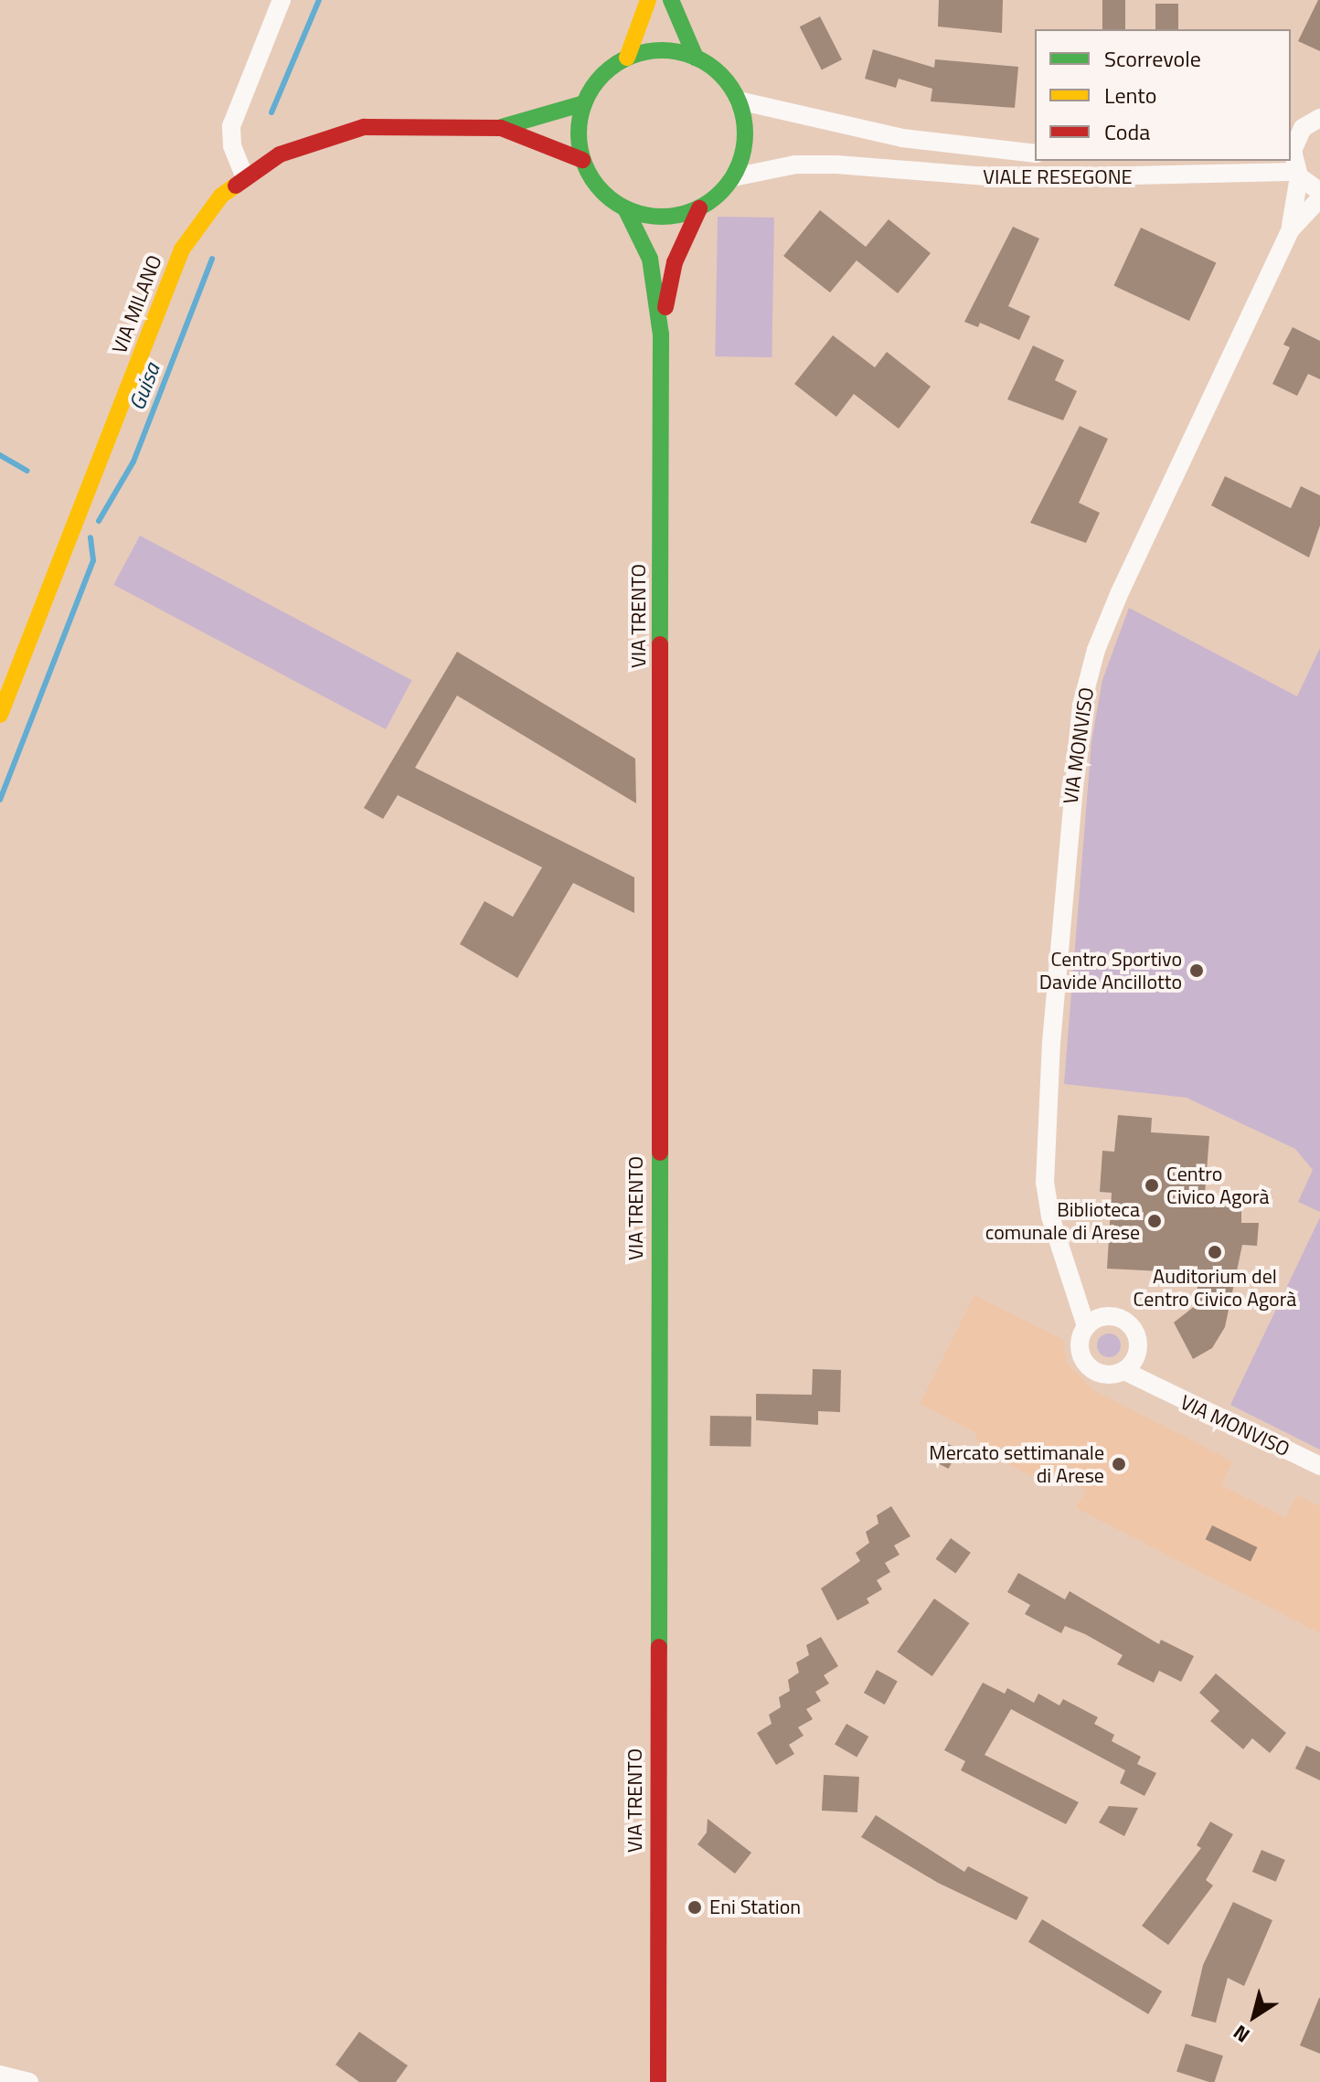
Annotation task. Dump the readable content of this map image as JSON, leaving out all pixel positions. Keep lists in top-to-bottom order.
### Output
{
  "streets": {
    "main road": ["VIA MILANO", "VIA TRENTO"],
    "street": ["VIALE RESEGONE", "VIA MONVISO"]
  },
  "crossings": [
    ["VIALE RESEGONE", "VIA MONVISO"]
  ],
  "water": ["Guisa"],
  "places": [
    "Centro Sportivo Davide Ancillotto",
    "Centro Civico Agorà",
    "Biblioteca comunale di Arese",
    "Auditorium del Centro Civico Agorà",
    "Mercato settimanale di Arese",
    "Eni Station"
  ],
  "legend": ["Scorrevole", "Lento", "Coda"],
  "north": "bottom left"
}
